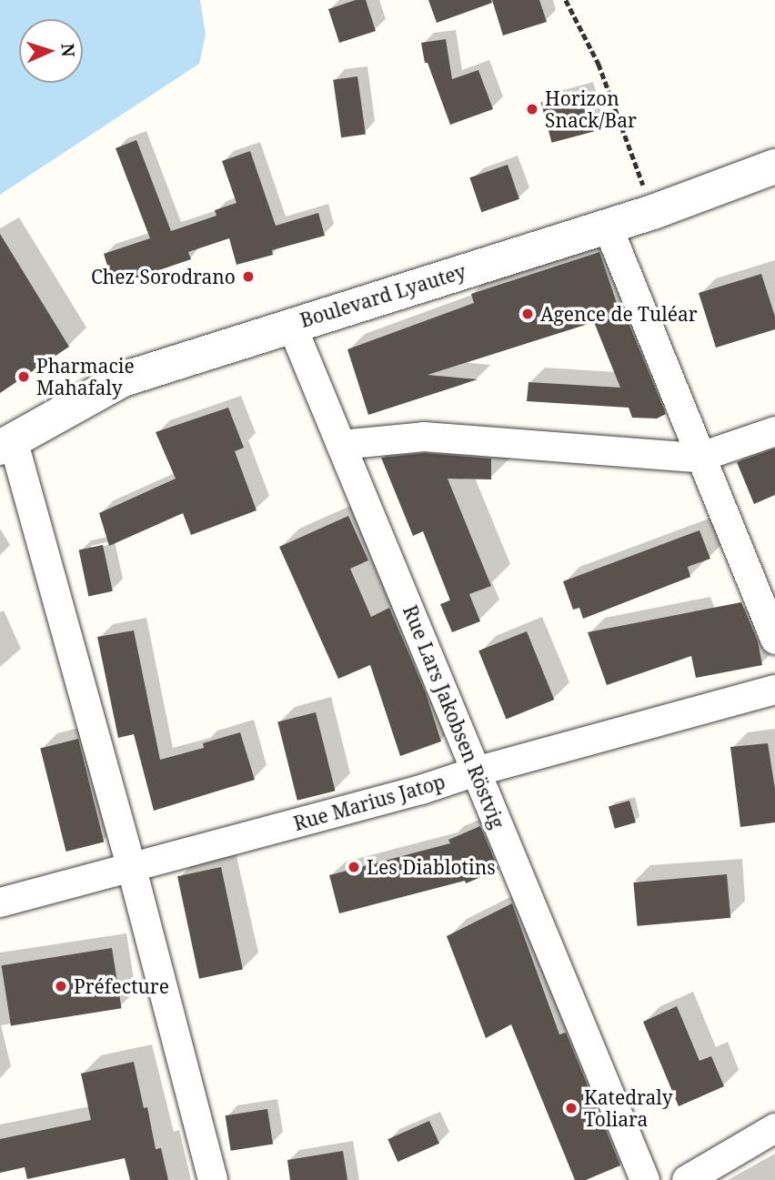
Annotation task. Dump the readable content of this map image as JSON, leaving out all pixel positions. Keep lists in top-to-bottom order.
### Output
{
  "streets": {
    "street": ["Boulevard Lyautey", "Rue Lars Jakobsen Röstvig", "Rue Marius Jatop"]
  },
  "crossings": [
    ["Boulevard Lyautey", "Rue Lars Jakobsen Röstvig"],
    ["Rue Lars Jakobsen Röstvig", "Rue Marius Jatop"]
  ],
  "places": [
    "Horizon Snack/Bar",
    "Chez Sorodrano",
    "Agence de Tuléar",
    "Pharmacie Mahafaly",
    "Les Diablotins",
    "Préfecture",
    "Katedraly Toliara"
  ],
  "north": "right"
}
